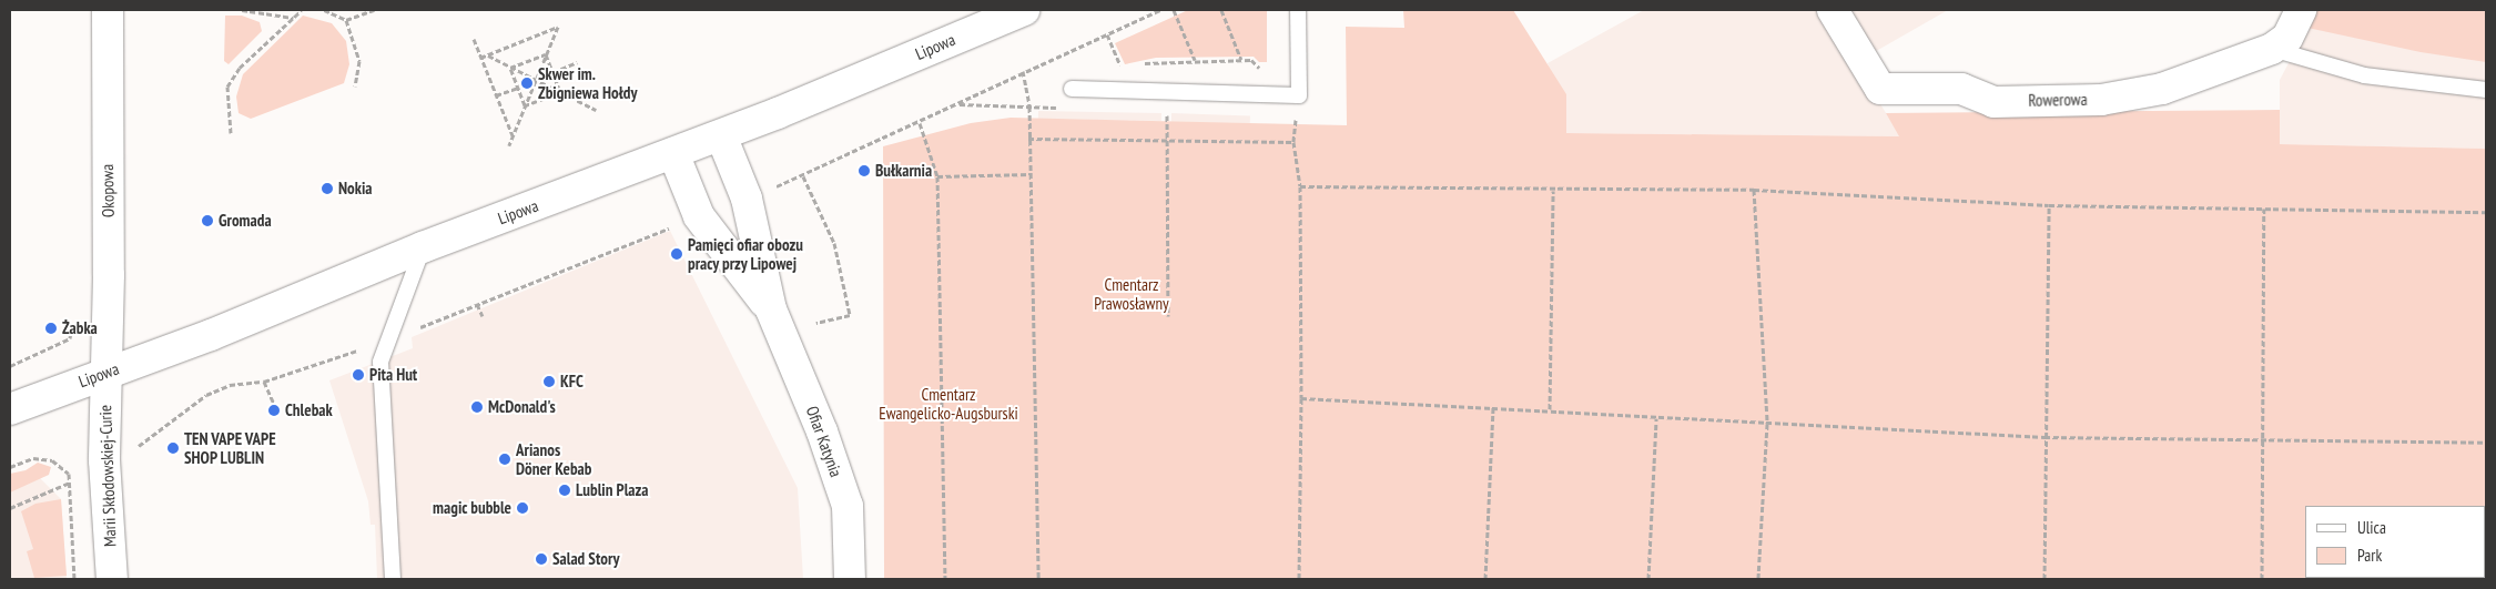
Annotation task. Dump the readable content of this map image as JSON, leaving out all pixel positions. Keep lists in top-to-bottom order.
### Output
{
  "streets": {
    "street": [
      "Lipowa",
      "Rowerowa",
      "Okopowa",
      "Ofiar Katynia",
      "Marii Skłodowskiej-Curie"
    ]
  },
  "crossings": [
    ["Lipowa", "Okopowa"],
    ["Lipowa", "Ofiar Katynia"],
    ["Lipowa", "Marii Skłodowskiej-Curie"],
    ["Okopowa", "Marii Skłodowskiej-Curie"]
  ],
  "parks": ["Cmentarz Prawosławny", "Cmentarz Ewangelicko-Augsburski"],
  "places": [
    "Skwer im. Zbigniewa Hołdy",
    "Bułkarnia",
    "Nokia",
    "Gromada",
    "Pamięci ofiar obozu pracy przy Lipowej",
    "Żabka",
    "Pita Hut",
    "KFC",
    "McDonald's",
    "Chlebak",
    "TEN VAPE VAPE SHOP LUBLIN",
    "Arianos Döner Kebab",
    "Lublin Plaza",
    "magic bubble",
    "Salad Story"
  ],
  "legend": ["Ulica", "Park"]
}
